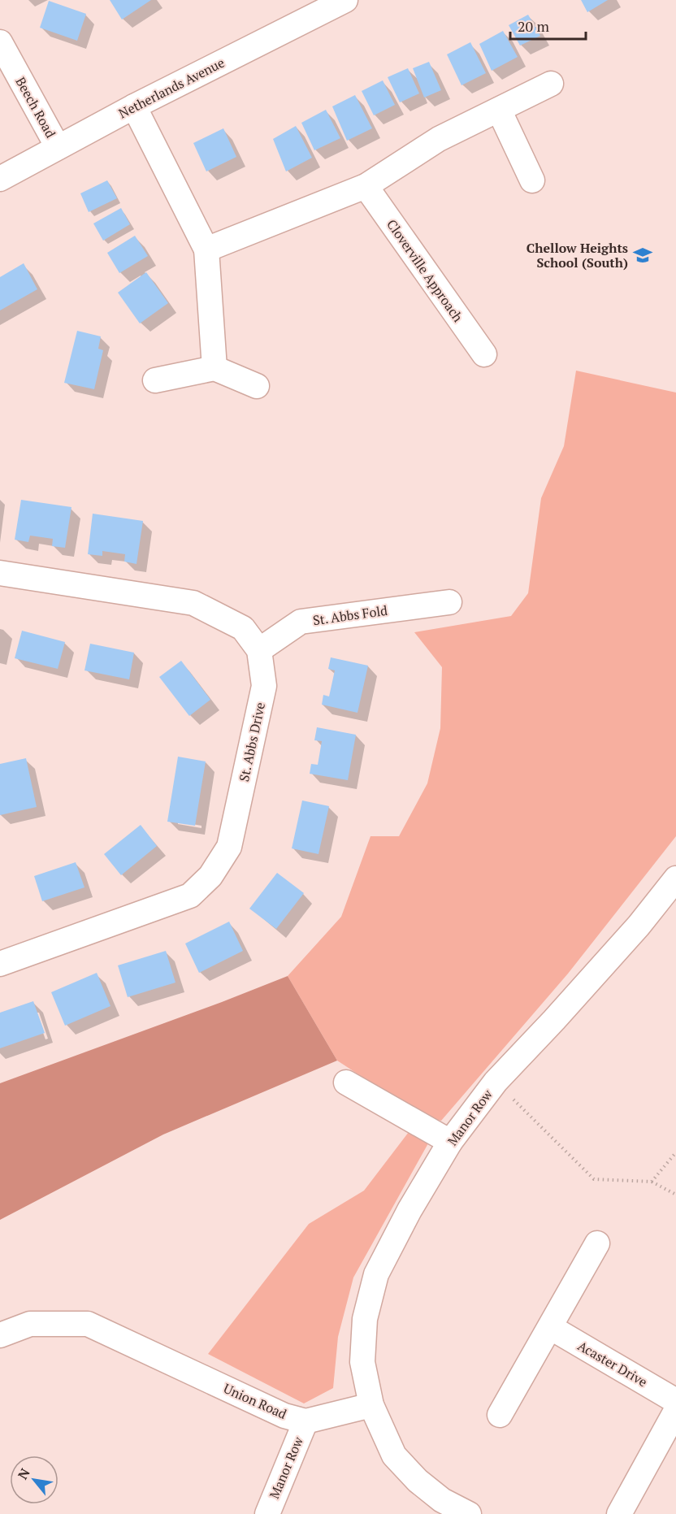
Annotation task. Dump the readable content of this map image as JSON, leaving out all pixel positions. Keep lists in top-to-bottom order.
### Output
{
  "streets": {
    "street": [
      "Netherlands Avenue",
      "Beech Road",
      "Cloverville Approach",
      "St. Abbs Fold",
      "St. Abbs Drive",
      "Manor Row",
      "Acaster Drive",
      "Union Road"
    ]
  },
  "crossings": [
    ["Netherlands Avenue", "Beech Road"],
    ["St. Abbs Fold", "St. Abbs Drive"],
    ["Manor Row", "Union Road"]
  ],
  "places": {
    "school or university": ["Chellow Heights School (South)"]
  },
  "scale_bar": "20 m",
  "north": "top left"
}
